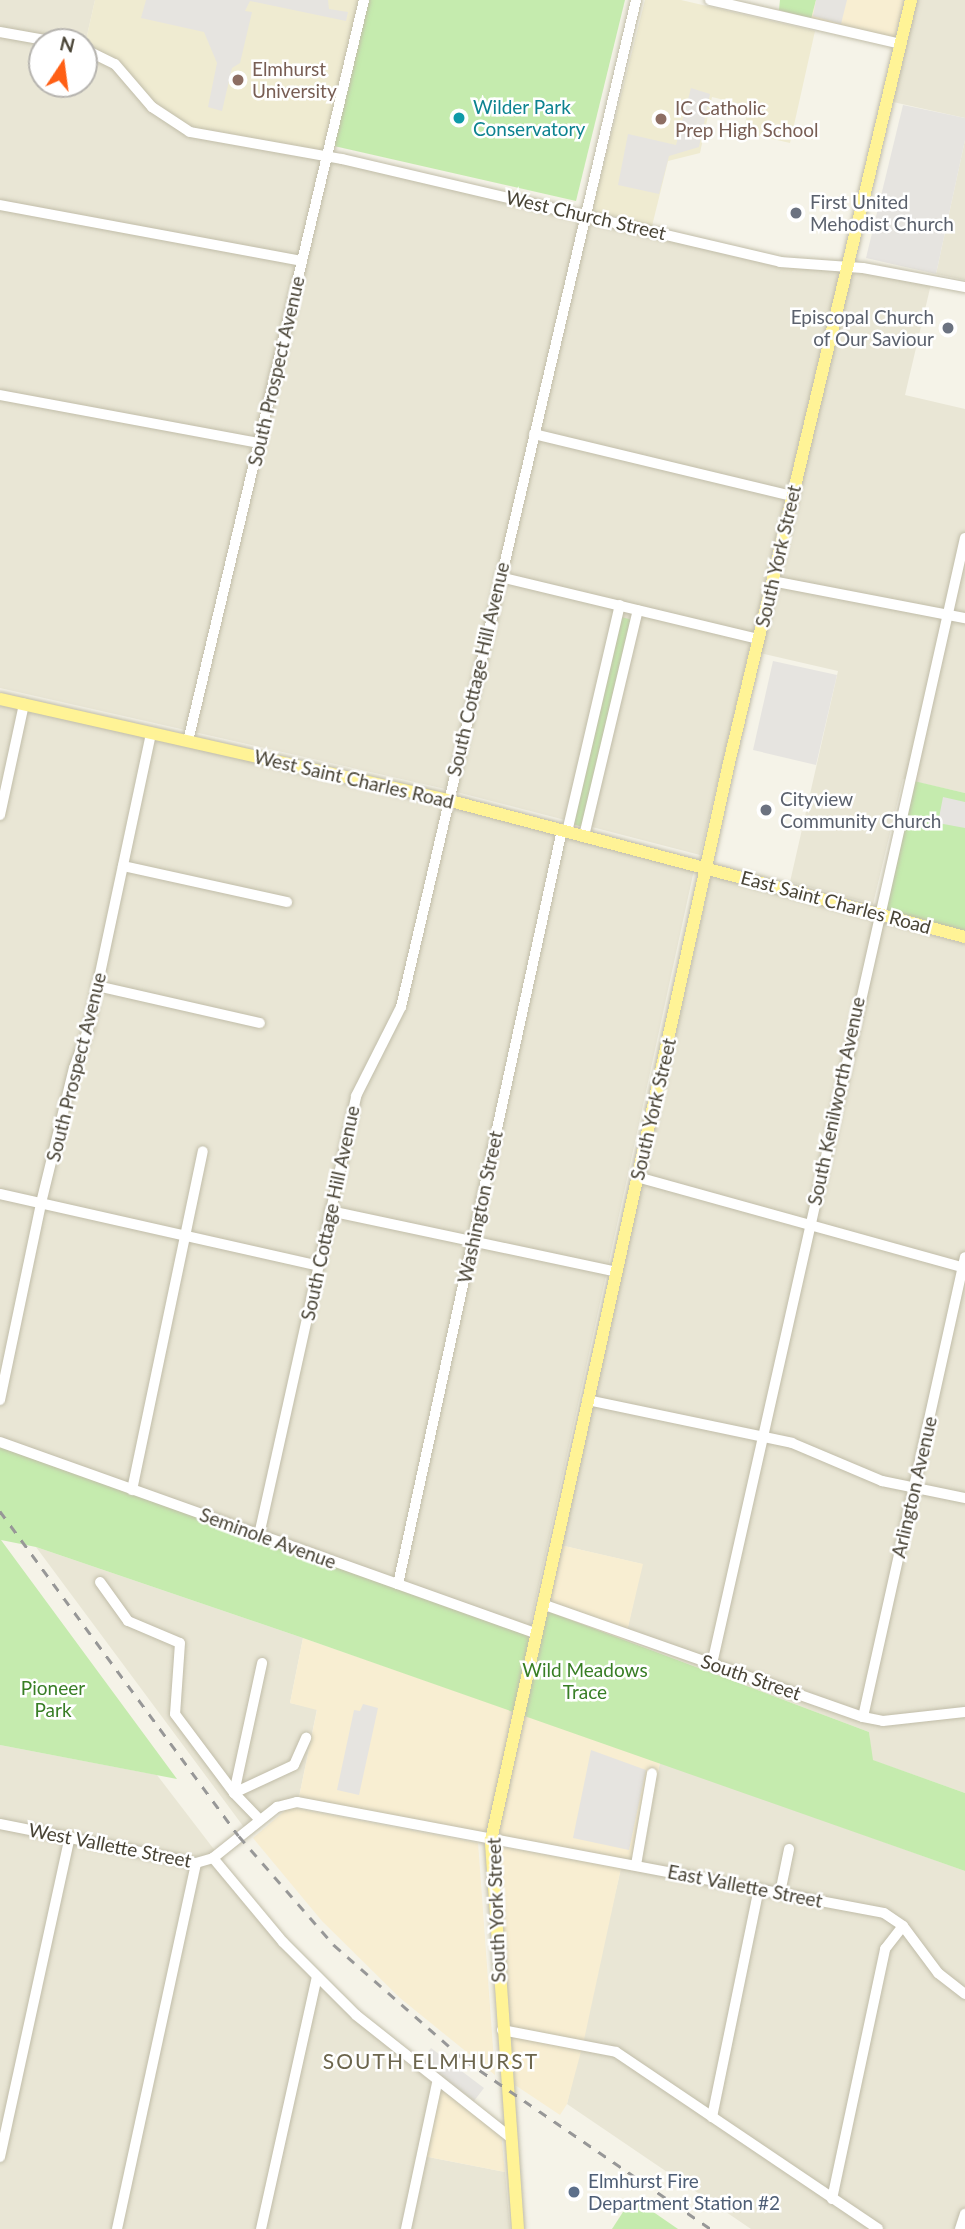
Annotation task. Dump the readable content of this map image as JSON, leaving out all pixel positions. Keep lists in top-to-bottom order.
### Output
{
  "streets": {
    "main road": ["South York Street", "West Saint Charles Road", "East Saint Charles Road"],
    "street": [
      "West Church Street",
      "South Prospect Avenue",
      "South Cottage Hill Avenue",
      "South Kenilworth Avenue",
      "Washington Street",
      "Arlington Avenue",
      "Seminole Avenue",
      "South Street",
      "West Vallette Street",
      "East Vallette Street"
    ]
  },
  "crossings": [
    ["West Church Street", "South Prospect Avenue"],
    ["West Church Street", "South York Street"],
    ["West Church Street", "South Cottage Hill Avenue"],
    ["South Prospect Avenue", "West Saint Charles Road"],
    ["South York Street", "West Saint Charles Road"],
    ["South York Street", "East Saint Charles Road"],
    ["South York Street", "Seminole Avenue"],
    ["South York Street", "South Street"],
    ["South York Street", "West Vallette Street"],
    ["South York Street", "East Vallette Street"],
    ["South Cottage Hill Avenue", "West Saint Charles Road"],
    ["South Cottage Hill Avenue", "Seminole Avenue"],
    ["West Saint Charles Road", "East Saint Charles Road"],
    ["West Saint Charles Road", "Washington Street"],
    ["East Saint Charles Road", "South Kenilworth Avenue"],
    ["South Kenilworth Avenue", "South Street"],
    ["Washington Street", "Seminole Avenue"],
    ["Arlington Avenue", "South Street"],
    ["West Vallette Street", "East Vallette Street"]
  ],
  "districts": ["SOUTH ELMHURST"],
  "parks": ["Wild Meadows Trace", "Pioneer Park"],
  "places": [
    "Elmhurst University",
    "Wilder Park Conservatory",
    "IC Catholic Prep High School",
    "First United Mehodist Church",
    "Episcopal Church of Our Saviour",
    "Cityview Community Church",
    "Elmhurst Fire Department Station #2"
  ],
  "north": "top"
}
